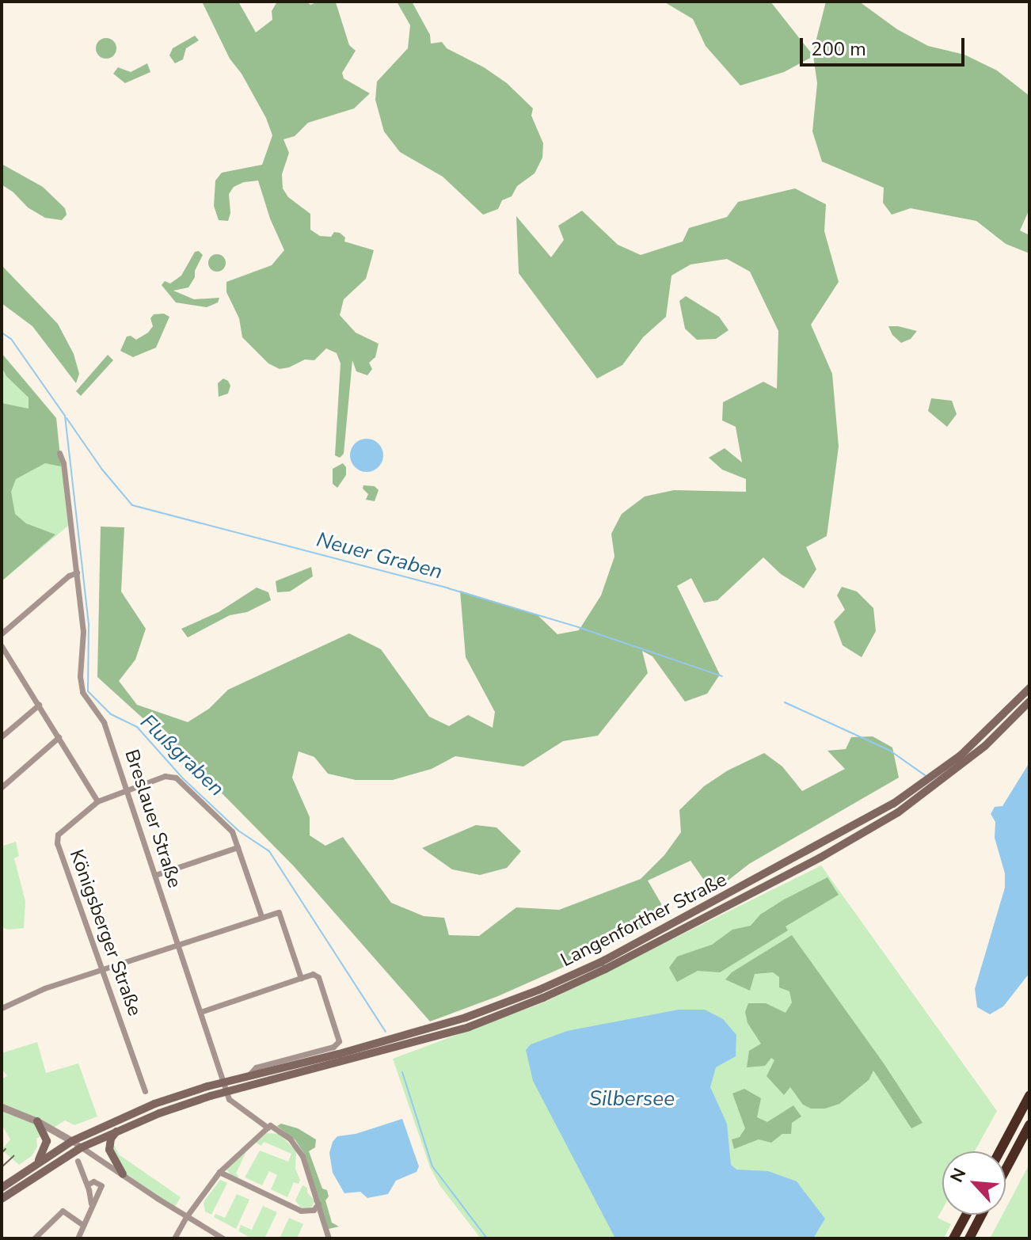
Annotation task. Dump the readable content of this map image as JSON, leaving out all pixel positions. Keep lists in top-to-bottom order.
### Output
{
  "streets": {
    "main road": ["Langenforther Straße"],
    "street": ["Breslauer Straße", "Königsberger Straße"]
  },
  "crossings": [
    ["Breslauer Straße", "Langenforther Straße"],
    ["Breslauer Straße", "Königsberger Straße"]
  ],
  "water": ["Neuer Graben", "Flußgraben", "Silbersee"],
  "scale_bar": "200 m",
  "north": "top left"
}
